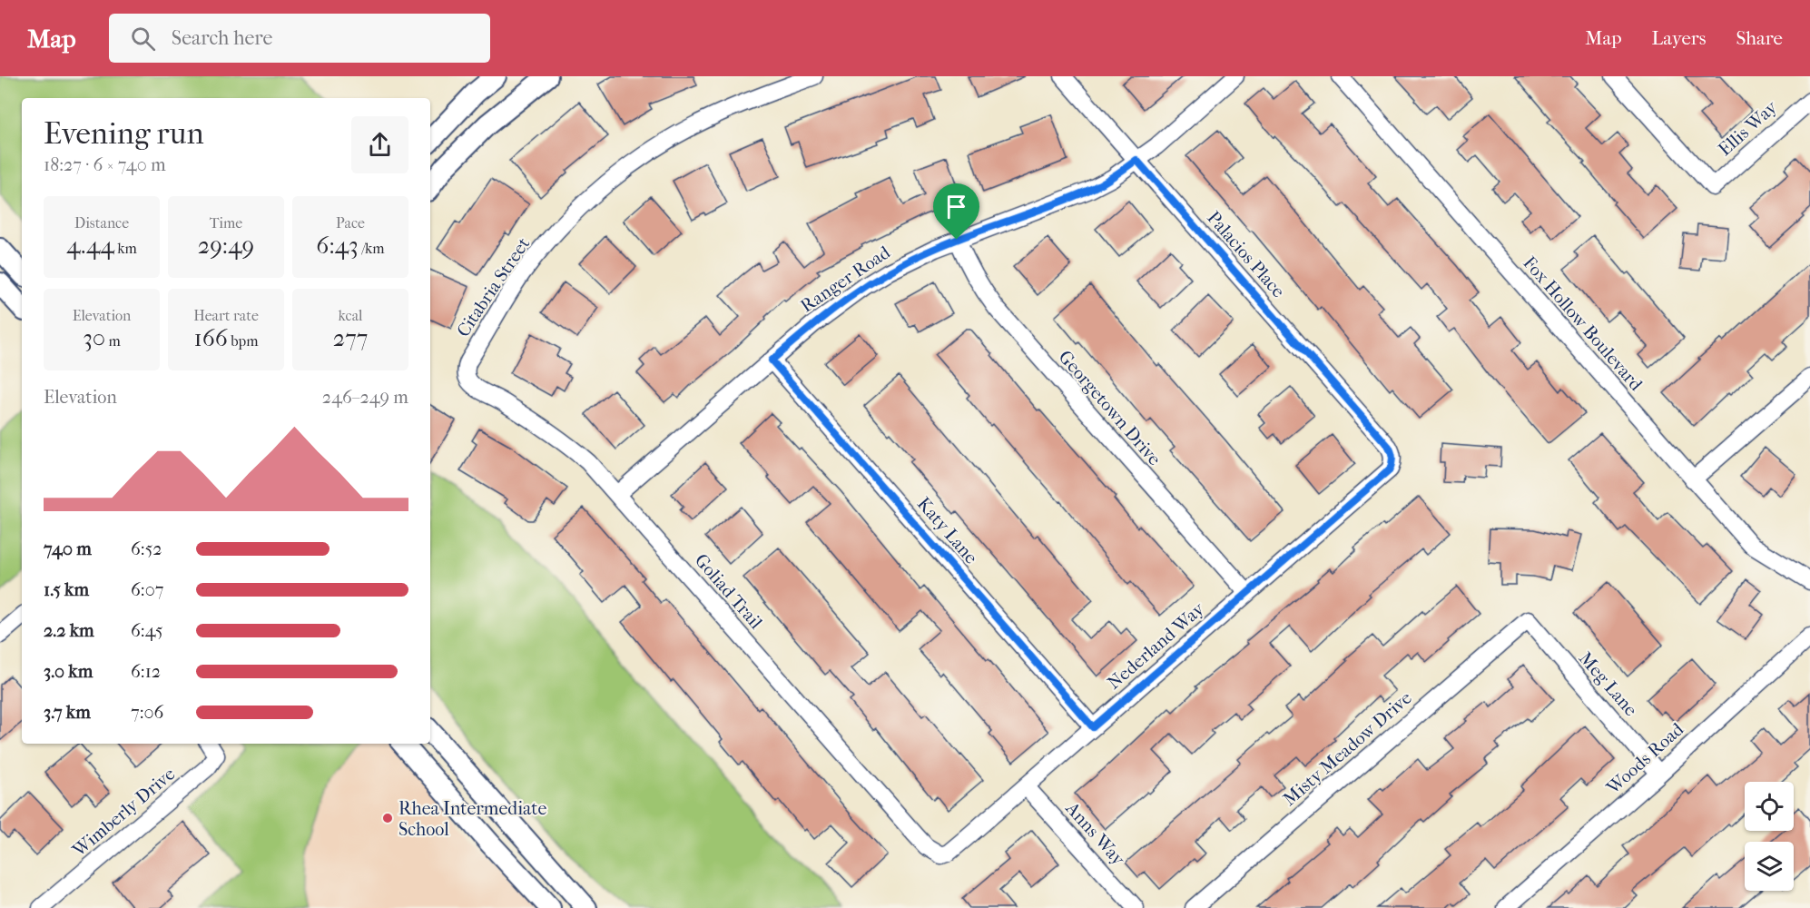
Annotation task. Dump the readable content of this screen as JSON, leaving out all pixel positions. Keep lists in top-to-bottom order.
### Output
{
  "streets": {
    "street": [
      "Ellis Way",
      "Palacios Place",
      "Ranger Road",
      "Citabria Street",
      "Fox Hollow Boulevard",
      "Georgetown Drive",
      "Katy Lane",
      "Goliad Trail",
      "Nederland Way",
      "Meg Lane",
      "Misty Meadow Drive",
      "Woods Road",
      "Wimberly Drive",
      "Anns Way"
    ]
  },
  "crossings": [
    ["Palacios Place", "Ranger Road"],
    ["Palacios Place", "Nederland Way"],
    ["Ranger Road", "Georgetown Drive"],
    ["Ranger Road", "Katy Lane"],
    ["Ranger Road", "Goliad Trail"],
    ["Citabria Street", "Goliad Trail"],
    ["Georgetown Drive", "Nederland Way"],
    ["Katy Lane", "Nederland Way"],
    ["Goliad Trail", "Nederland Way"],
    ["Nederland Way", "Anns Way"],
    ["Meg Lane", "Misty Meadow Drive"],
    ["Meg Lane", "Woods Road"]
  ],
  "places": ["Rhea Intermediate School"],
  "page": {
    "header": "Map",
    "search": "Search here",
    "nav": ["Map", "Layers", "Share"],
    "heading": ["Evening run", "18:27 · 6 × 740 m"],
    "stats": [
      ["Distance", "4.44 km"],
      ["Time", "29:49"],
      ["Pace", "6:43 /km"],
      ["Elevation", "30 m"],
      ["Heart rate", "166 bpm"],
      ["kcal", "277"]
    ],
    "chart": ["Elevation", "246–249 m"],
    "list": [
      {
        "name": "740 m",
        "note": "6:52"
      },
      {
        "name": "1.5 km",
        "note": "6:07"
      },
      {
        "name": "2.2 km",
        "note": "6:45"
      },
      {
        "name": "3.0 km",
        "note": "6:12"
      },
      {
        "name": "3.7 km",
        "note": "7:06"
      }
    ]
  }
}
